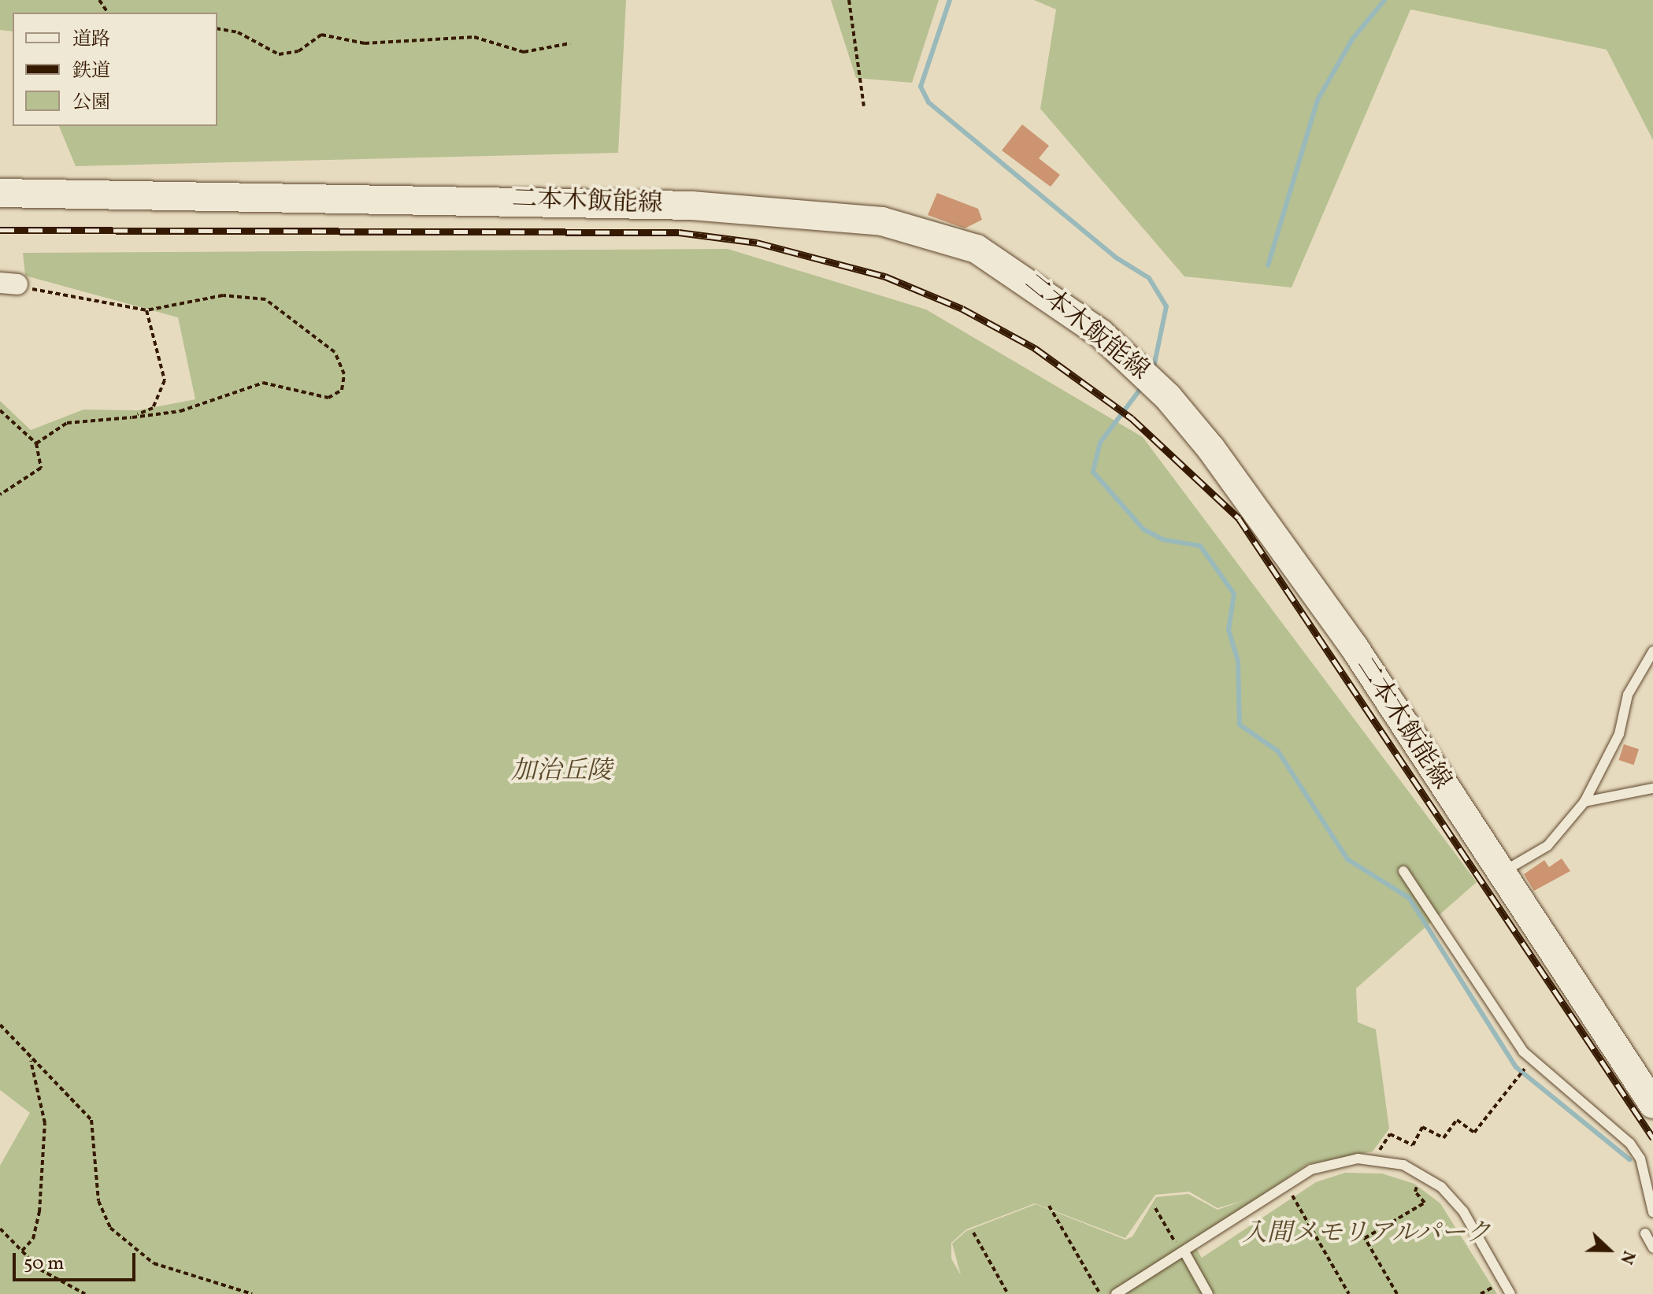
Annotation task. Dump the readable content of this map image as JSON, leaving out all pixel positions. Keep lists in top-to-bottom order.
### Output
{
  "streets": {
    "main road": ["二本木飯能線"]
  },
  "parks": ["加治丘陵", "入間メモリアルパーク"],
  "legend": ["道路", "鉄道", "公園"],
  "scale_bar": "50 m",
  "north": "right"
}
